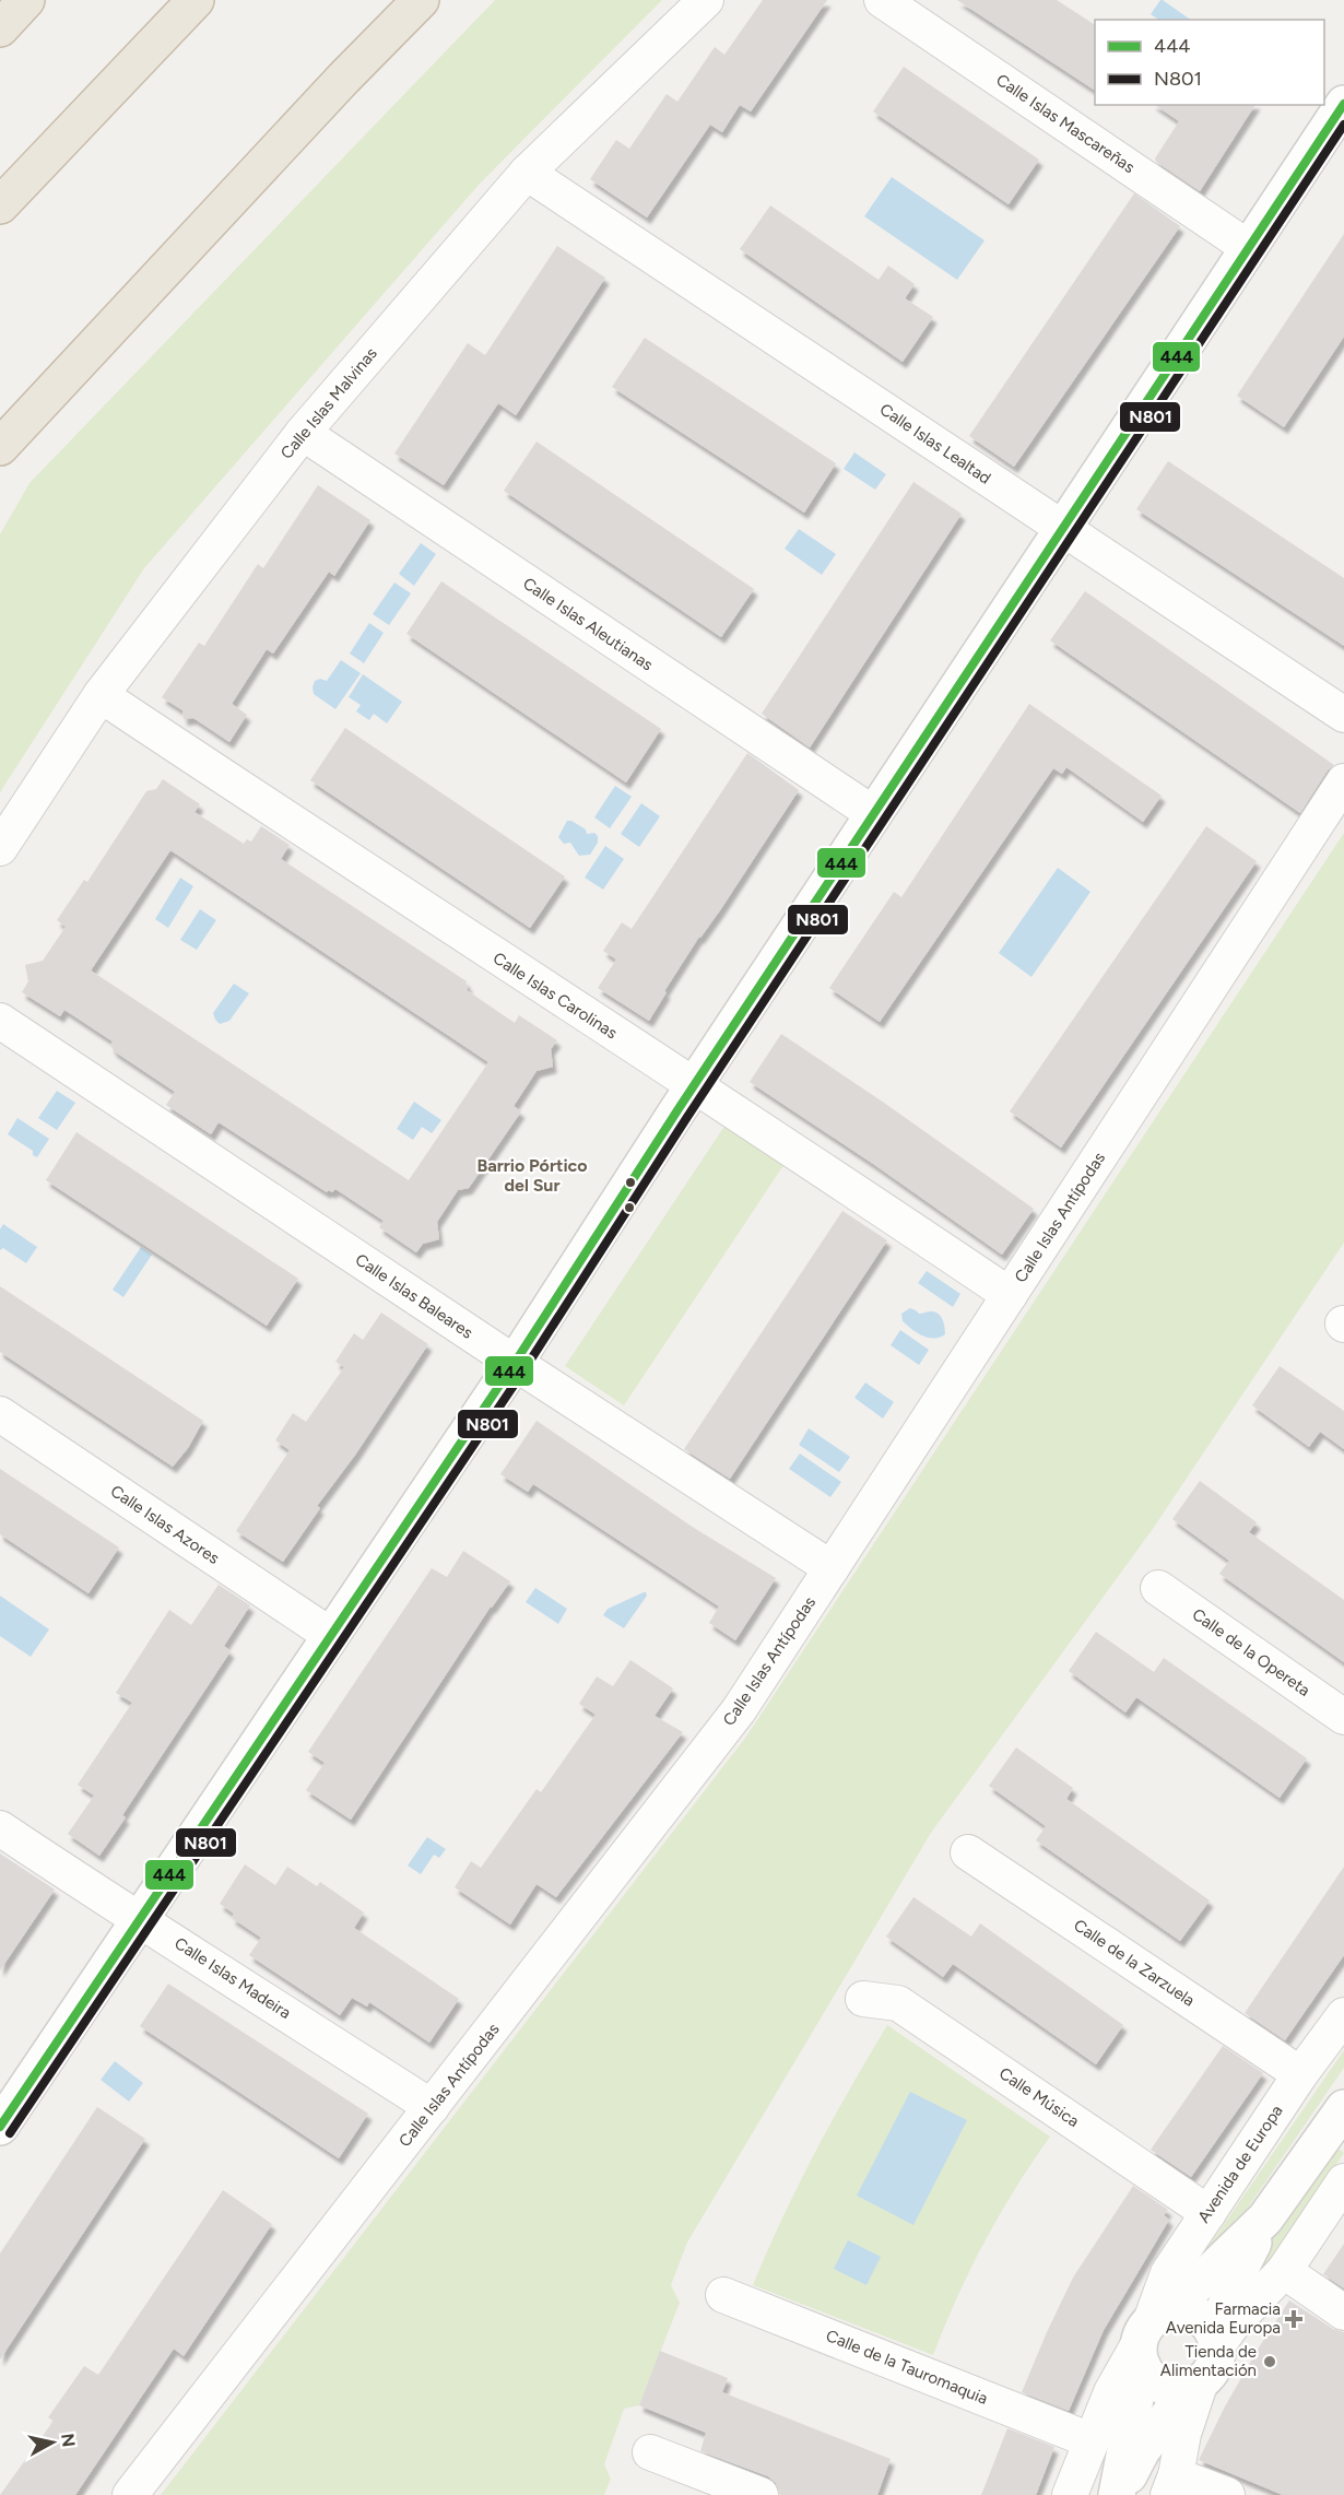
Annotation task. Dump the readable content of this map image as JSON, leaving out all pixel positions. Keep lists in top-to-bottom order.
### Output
{
  "streets": {
    "street": [
      "Calle Islas Mascareñas",
      "Calle Islas Malvinas",
      "Calle Islas Lealtad",
      "Calle Islas Aleutianas",
      "Calle Islas Carolinas",
      "Calle Islas Antípodas",
      "Calle Islas Baleares",
      "Calle Islas Azores",
      "Calle de la Opereta",
      "Calle de la Zarzuela",
      "Calle Islas Madeira",
      "Calle Música",
      "Avenida de Europa",
      "Calle de la Tauromaquia"
    ]
  },
  "crossings": [
    ["Calle Islas Malvinas", "Calle Islas Lealtad"],
    ["Calle Islas Malvinas", "Calle Islas Aleutianas"],
    ["Calle Islas Malvinas", "Calle Islas Carolinas"],
    ["Calle Islas Carolinas", "Calle Islas Antípodas"],
    ["Calle Islas Antípodas", "Calle Islas Baleares"],
    ["Calle Islas Antípodas", "Calle Islas Madeira"],
    ["Calle de la Zarzuela", "Avenida de Europa"],
    ["Calle Música", "Avenida de Europa"],
    ["Avenida de Europa", "Calle de la Tauromaquia"]
  ],
  "districts": ["Barrio Pórtico del Sur"],
  "places": {
    "health": ["Farmacia Avenida Europa"],
    "other": ["Tienda de Alimentación"]
  },
  "lines": ["transit line 444", "transit line N801"],
  "legend": ["444", "N801"],
  "north": "right"
}
